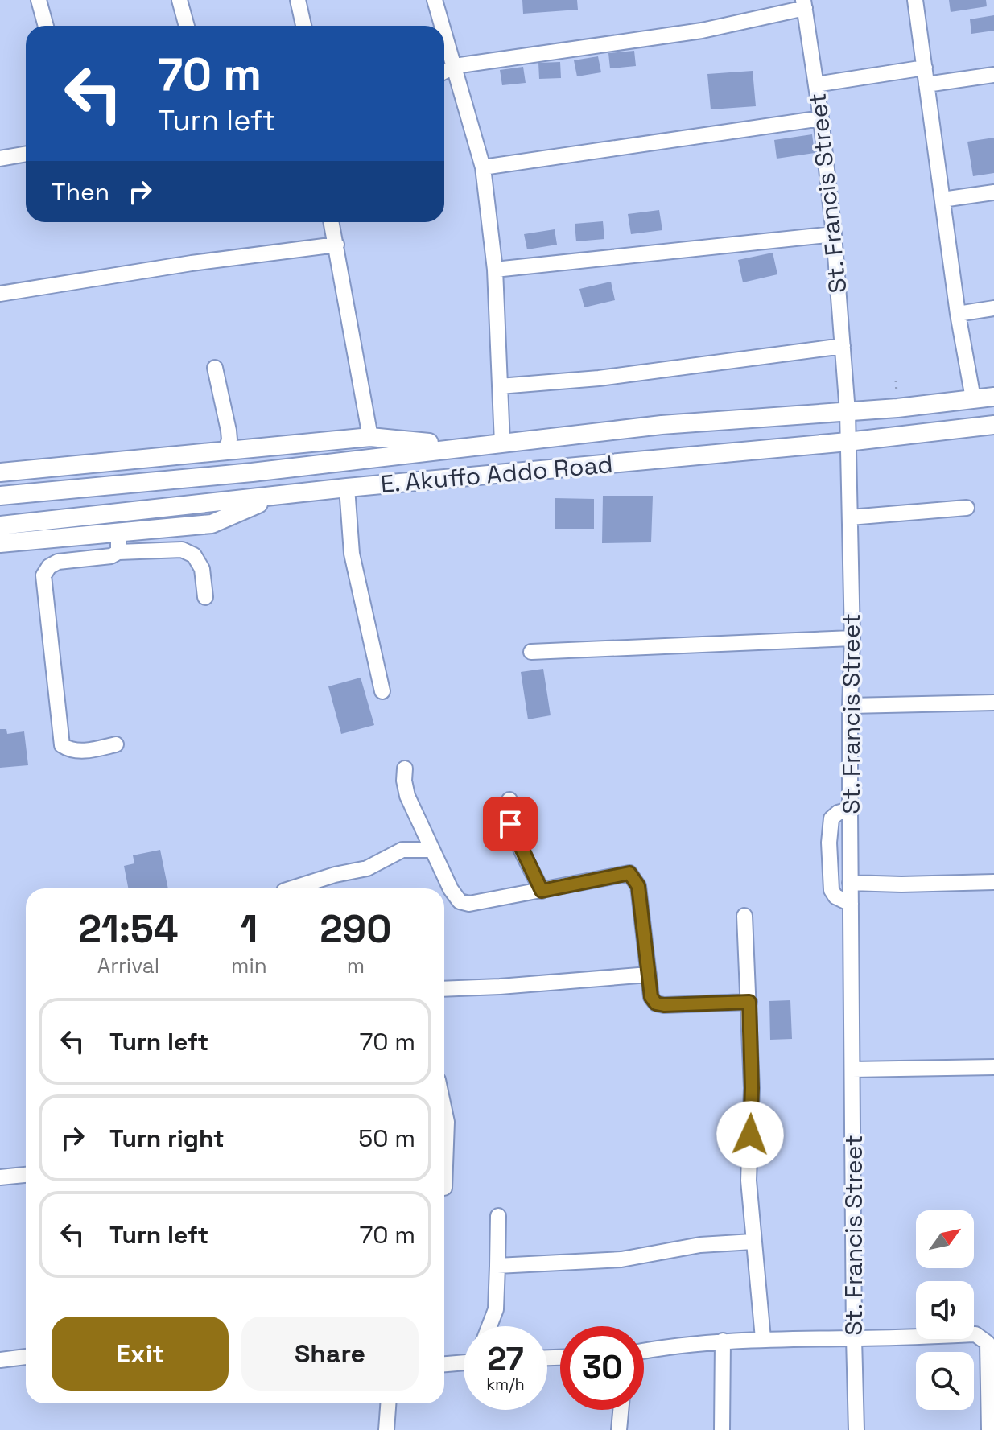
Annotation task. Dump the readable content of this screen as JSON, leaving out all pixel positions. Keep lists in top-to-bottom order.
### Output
{
  "streets": {
    "main road": ["E. Akuffo Addo Road"],
    "street": ["St. Francis Street"]
  },
  "crossings": [
    ["St. Francis Street", "E. Akuffo Addo Road"]
  ],
  "north": "top right",
  "page": {
    "turn": ["70 m", "Turn left"],
    "then": "Then",
    "eta": [
      "21:54",
      "Arrival",
      "1",
      "min",
      "290",
      "m"
    ],
    "list": [
      {
        "name": "Turn left",
        "value": "70 m"
      },
      {
        "name": "Turn right",
        "value": "50 m"
      },
      {
        "name": "Turn left",
        "value": "70 m"
      }
    ],
    "buttons": ["Exit", "Share"],
    "speed": "27 km/h",
    "limit": "30"
  }
}
